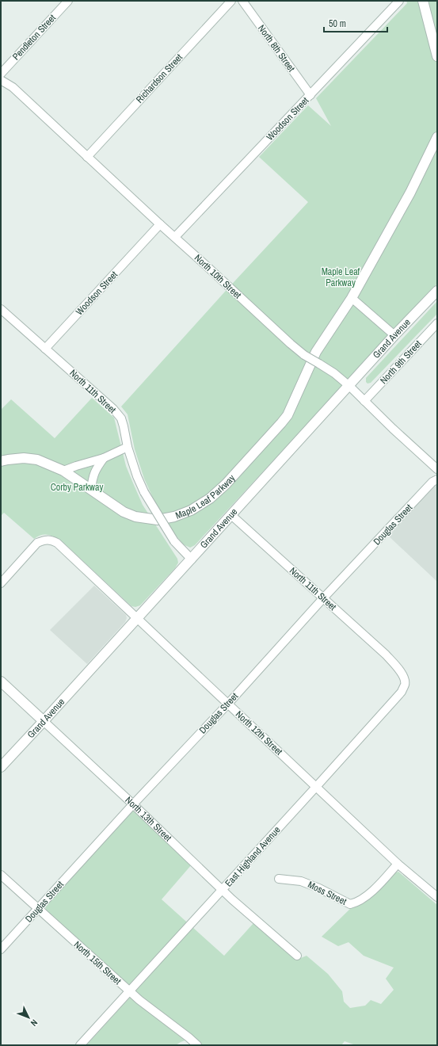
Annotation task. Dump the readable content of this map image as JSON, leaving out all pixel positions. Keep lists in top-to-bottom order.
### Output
{
  "streets": {
    "street": [
      "Pendleton Street",
      "North 8th Street",
      "Richardson Street",
      "Woodson Street",
      "North 10th Street",
      "Grand Avenue",
      "North 9th Street",
      "North 11th Street",
      "Maple Leaf Parkway",
      "Douglas Street",
      "North 12th Street",
      "North 13th Street",
      "East Highland Avenue",
      "Moss Street",
      "North 15th Street"
    ]
  },
  "crossings": [
    ["North 8th Street", "Woodson Street"],
    ["Richardson Street", "North 10th Street"],
    ["Woodson Street", "North 10th Street"],
    ["Woodson Street", "North 11th Street"],
    ["North 10th Street", "Grand Avenue"],
    ["North 10th Street", "North 9th Street"],
    ["Grand Avenue", "North 11th Street"],
    ["Grand Avenue", "North 12th Street"],
    ["Grand Avenue", "North 13th Street"],
    ["North 11th Street", "Douglas Street"],
    ["North 11th Street", "East Highland Avenue"],
    ["Douglas Street", "North 12th Street"],
    ["Douglas Street", "North 13th Street"],
    ["Douglas Street", "North 15th Street"],
    ["North 12th Street", "East Highland Avenue"],
    ["North 12th Street", "Moss Street"],
    ["North 13th Street", "East Highland Avenue"],
    ["East Highland Avenue", "North 15th Street"]
  ],
  "parks": ["Maple Leaf Parkway", "Corby Parkway"],
  "scale_bar": "50 m",
  "north": "bottom right"
}
